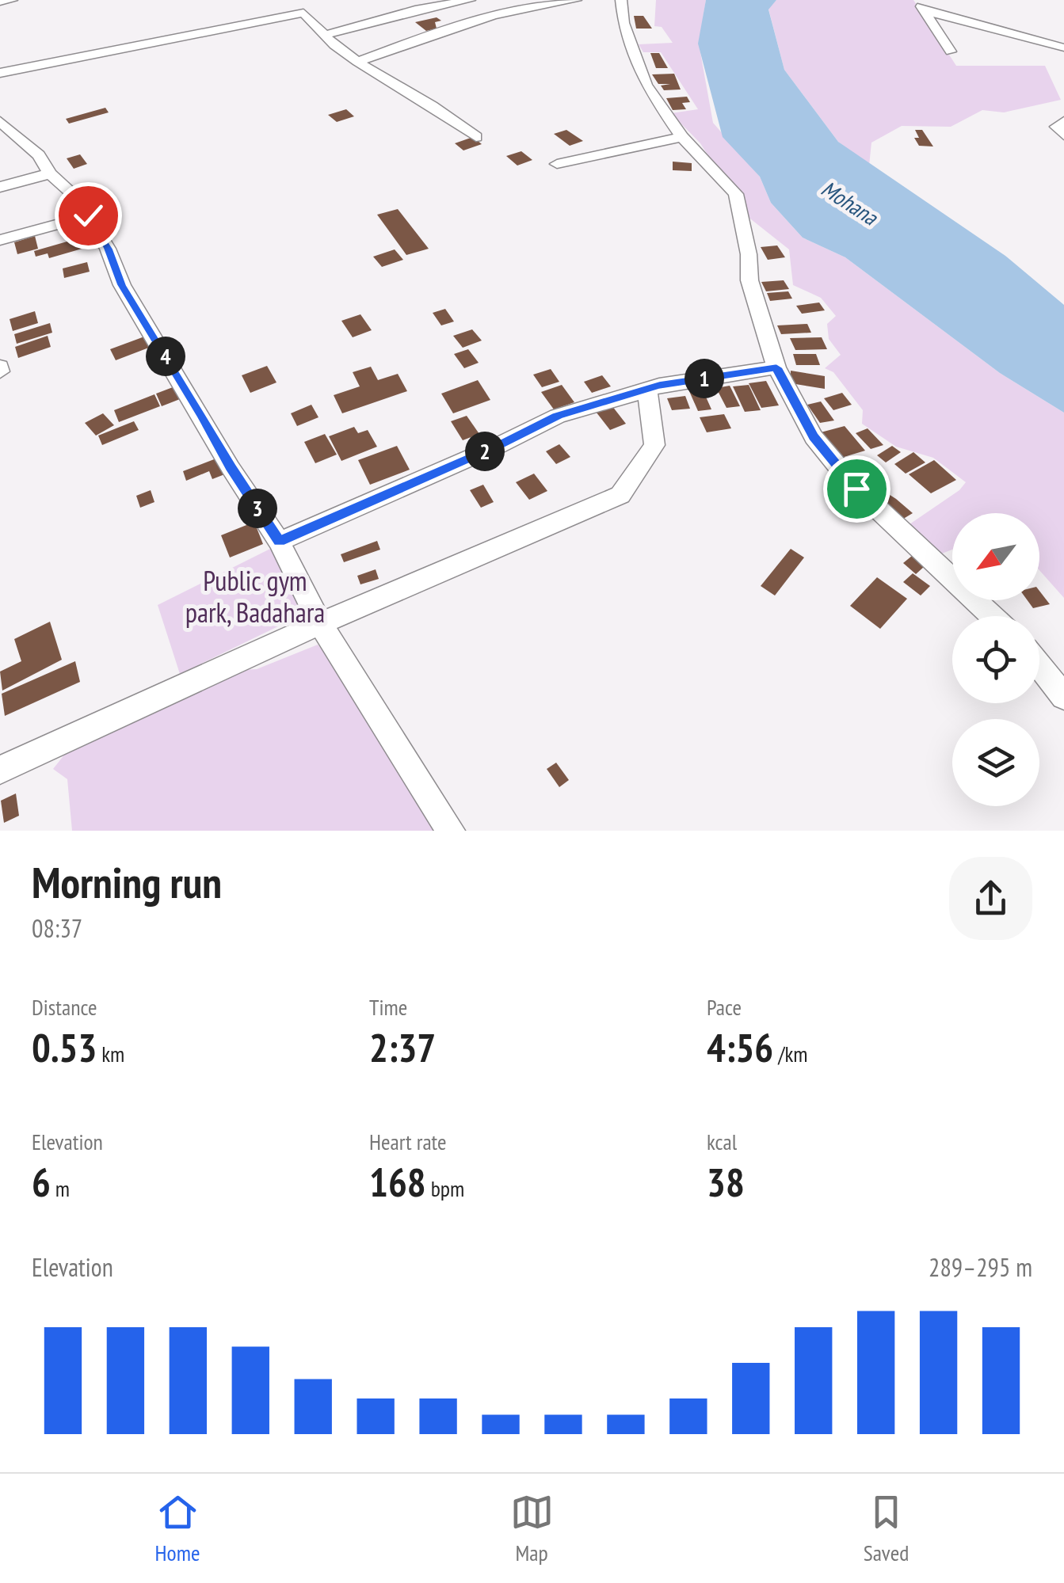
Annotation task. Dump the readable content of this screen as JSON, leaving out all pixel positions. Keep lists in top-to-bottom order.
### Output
{
  "water": ["Mohana"],
  "parks": ["Public gym park, Badahara"],
  "north": "bottom left",
  "page": {
    "pins": [
      "4",
      "1",
      "2",
      "3"
    ],
    "heading": ["Morning run", "08:37"],
    "stats": [
      ["Distance", "0.53 km"],
      ["Time", "2:37"],
      ["Pace", "4:56 /km"],
      ["Elevation", "6 m"],
      ["Heart rate", "168 bpm"],
      ["kcal", "38"]
    ],
    "chart": ["Elevation", "289–295 m"],
    "tabs": ["Home", "Map", "Saved"]
  }
}
